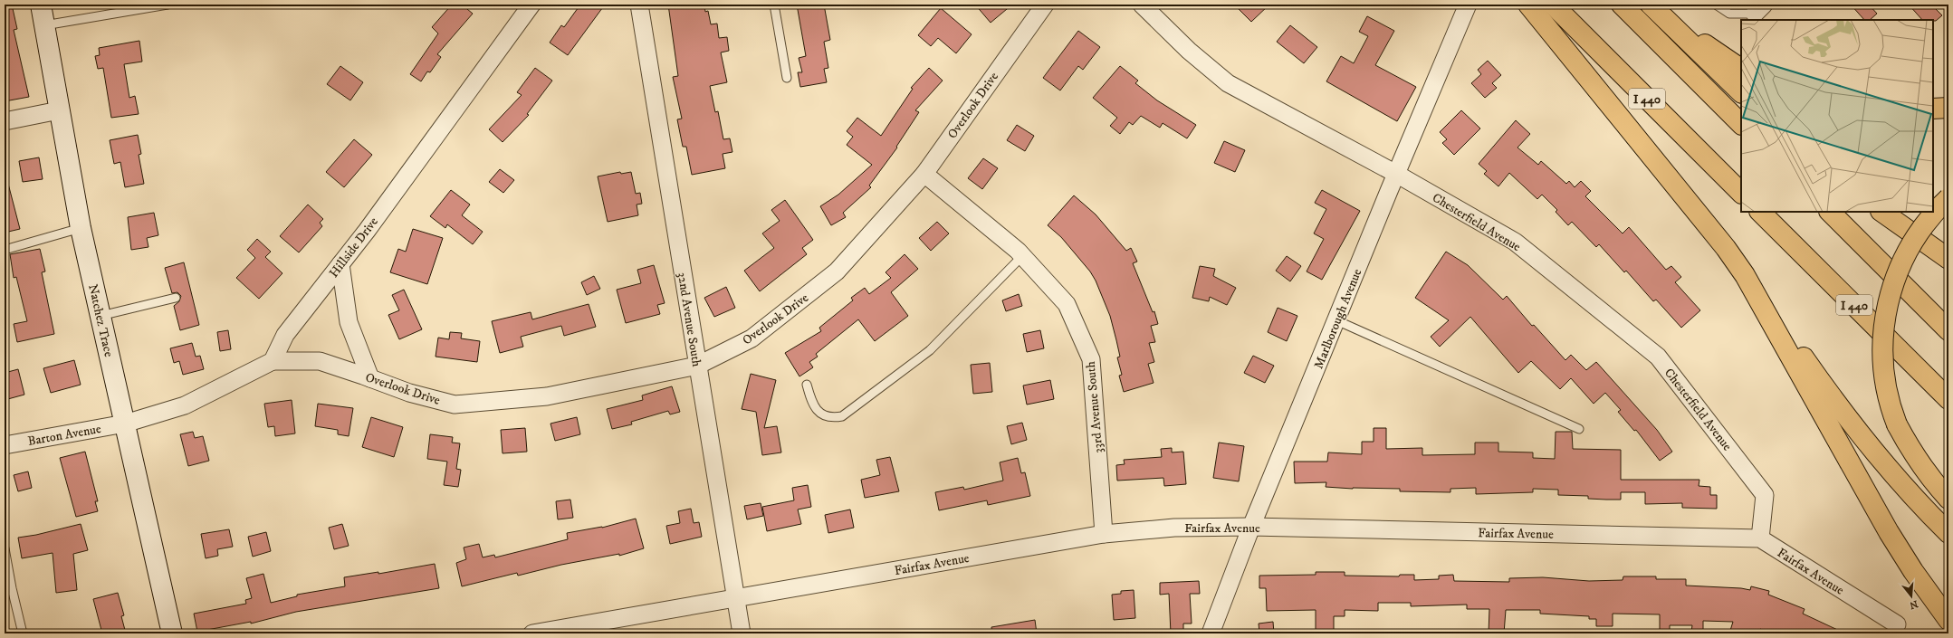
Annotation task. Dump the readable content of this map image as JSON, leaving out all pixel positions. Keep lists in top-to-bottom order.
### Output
{
  "streets": {
    "highway": ["I 440"],
    "main road": ["Natchez Trace"],
    "street": [
      "Overlook Drive",
      "Chesterfield Avenue",
      "Hillside Drive",
      "Marlborough Avenue",
      "32nd Avenue South",
      "33rd Avenue South",
      "Barton Avenue",
      "Fairfax Avenue"
    ]
  },
  "crossings": [
    ["Overlook Drive", "Hillside Drive"],
    ["Overlook Drive", "32nd Avenue South"],
    ["Overlook Drive", "33rd Avenue South"],
    ["Chesterfield Avenue", "Marlborough Avenue"],
    ["Chesterfield Avenue", "Fairfax Avenue"],
    ["Marlborough Avenue", "Fairfax Avenue"],
    ["32nd Avenue South", "Fairfax Avenue"],
    ["Natchez Trace", "Barton Avenue"],
    ["33rd Avenue South", "Fairfax Avenue"]
  ],
  "north": "bottom"
}
